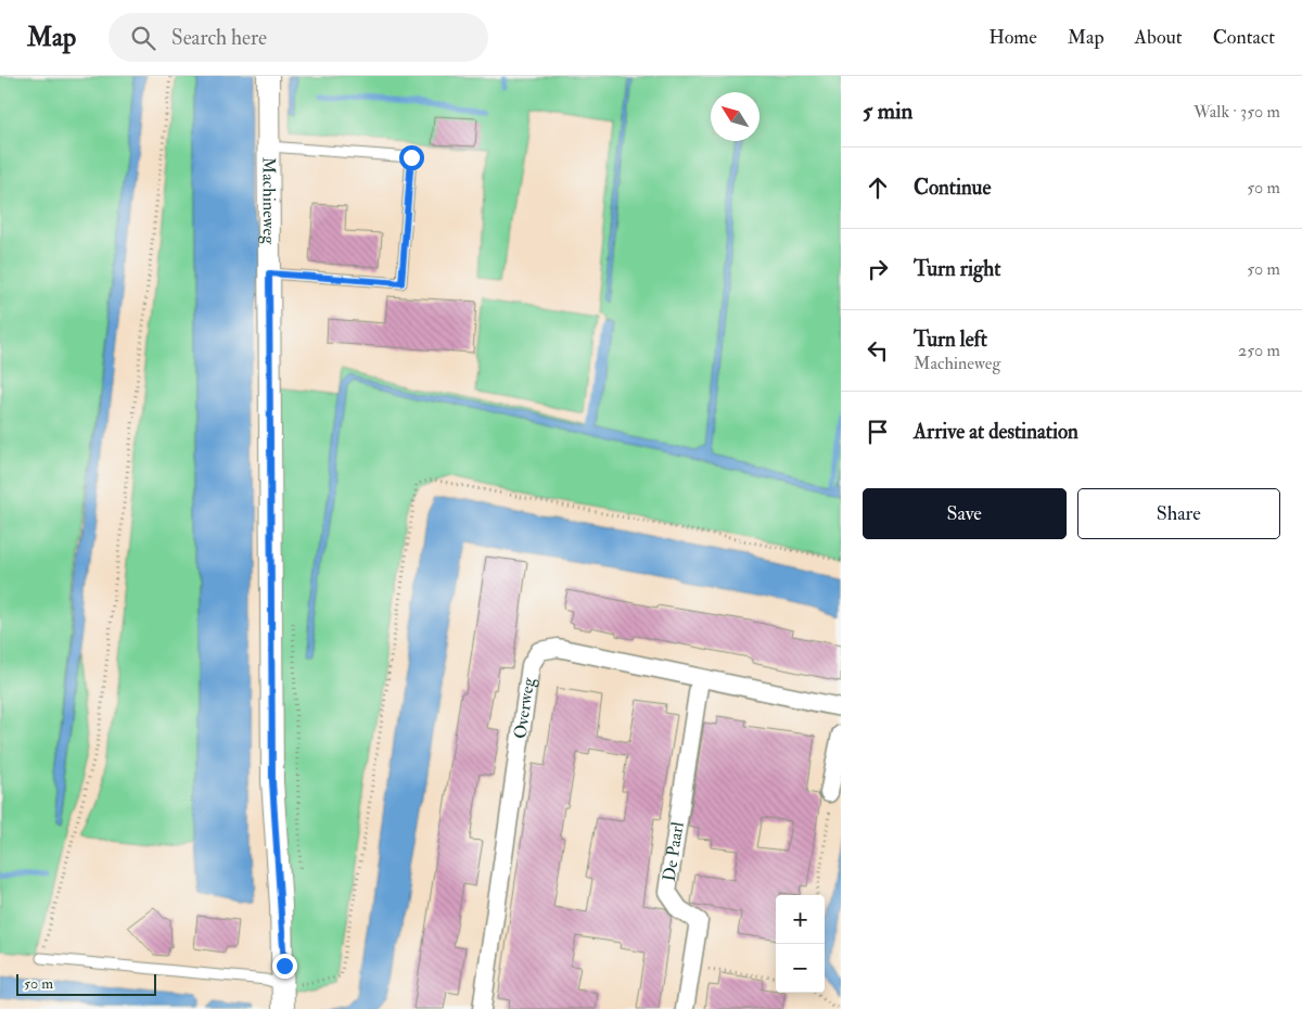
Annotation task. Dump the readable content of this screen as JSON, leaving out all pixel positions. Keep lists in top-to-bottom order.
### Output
{
  "streets": {
    "street": ["Machineweg", "Overweg", "De Paarl"]
  },
  "crossings": [
    ["Overweg", "De Paarl"]
  ],
  "scale_bar": "50 m",
  "north": "top left",
  "page": {
    "header": "Map",
    "search": "Search here",
    "nav": [
      "Home",
      "Map",
      "About",
      "Contact"
    ],
    "heading": ["5 min", "Walk · 350 m"],
    "list": [
      ["Continue", "50 m"],
      ["Turn right", "50 m"],
      ["Turn left", "Machineweg", "250 m"],
      "Arrive at destination"
    ],
    "buttons": ["Save", "Share"],
    "map_buttons": ["+", "−"],
    "scale": "50 m"
  }
}
